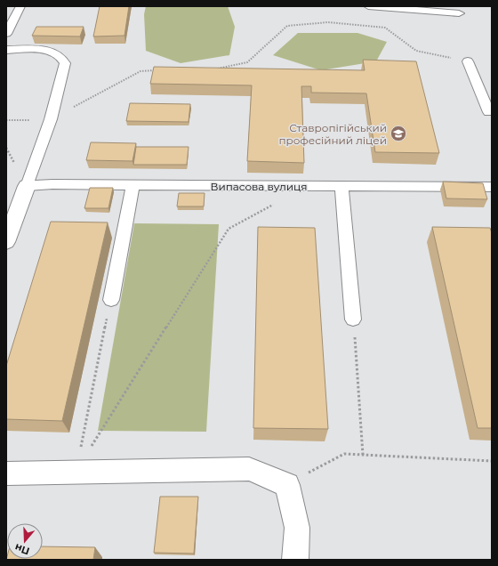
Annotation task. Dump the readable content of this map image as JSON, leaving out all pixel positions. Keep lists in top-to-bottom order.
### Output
{
  "streets": {
    "lane": ["Випасова вулиця"]
  },
  "places": {
    "school or university": ["Ставропігійський професійний ліцей"]
  },
  "north": "bottom"
}
